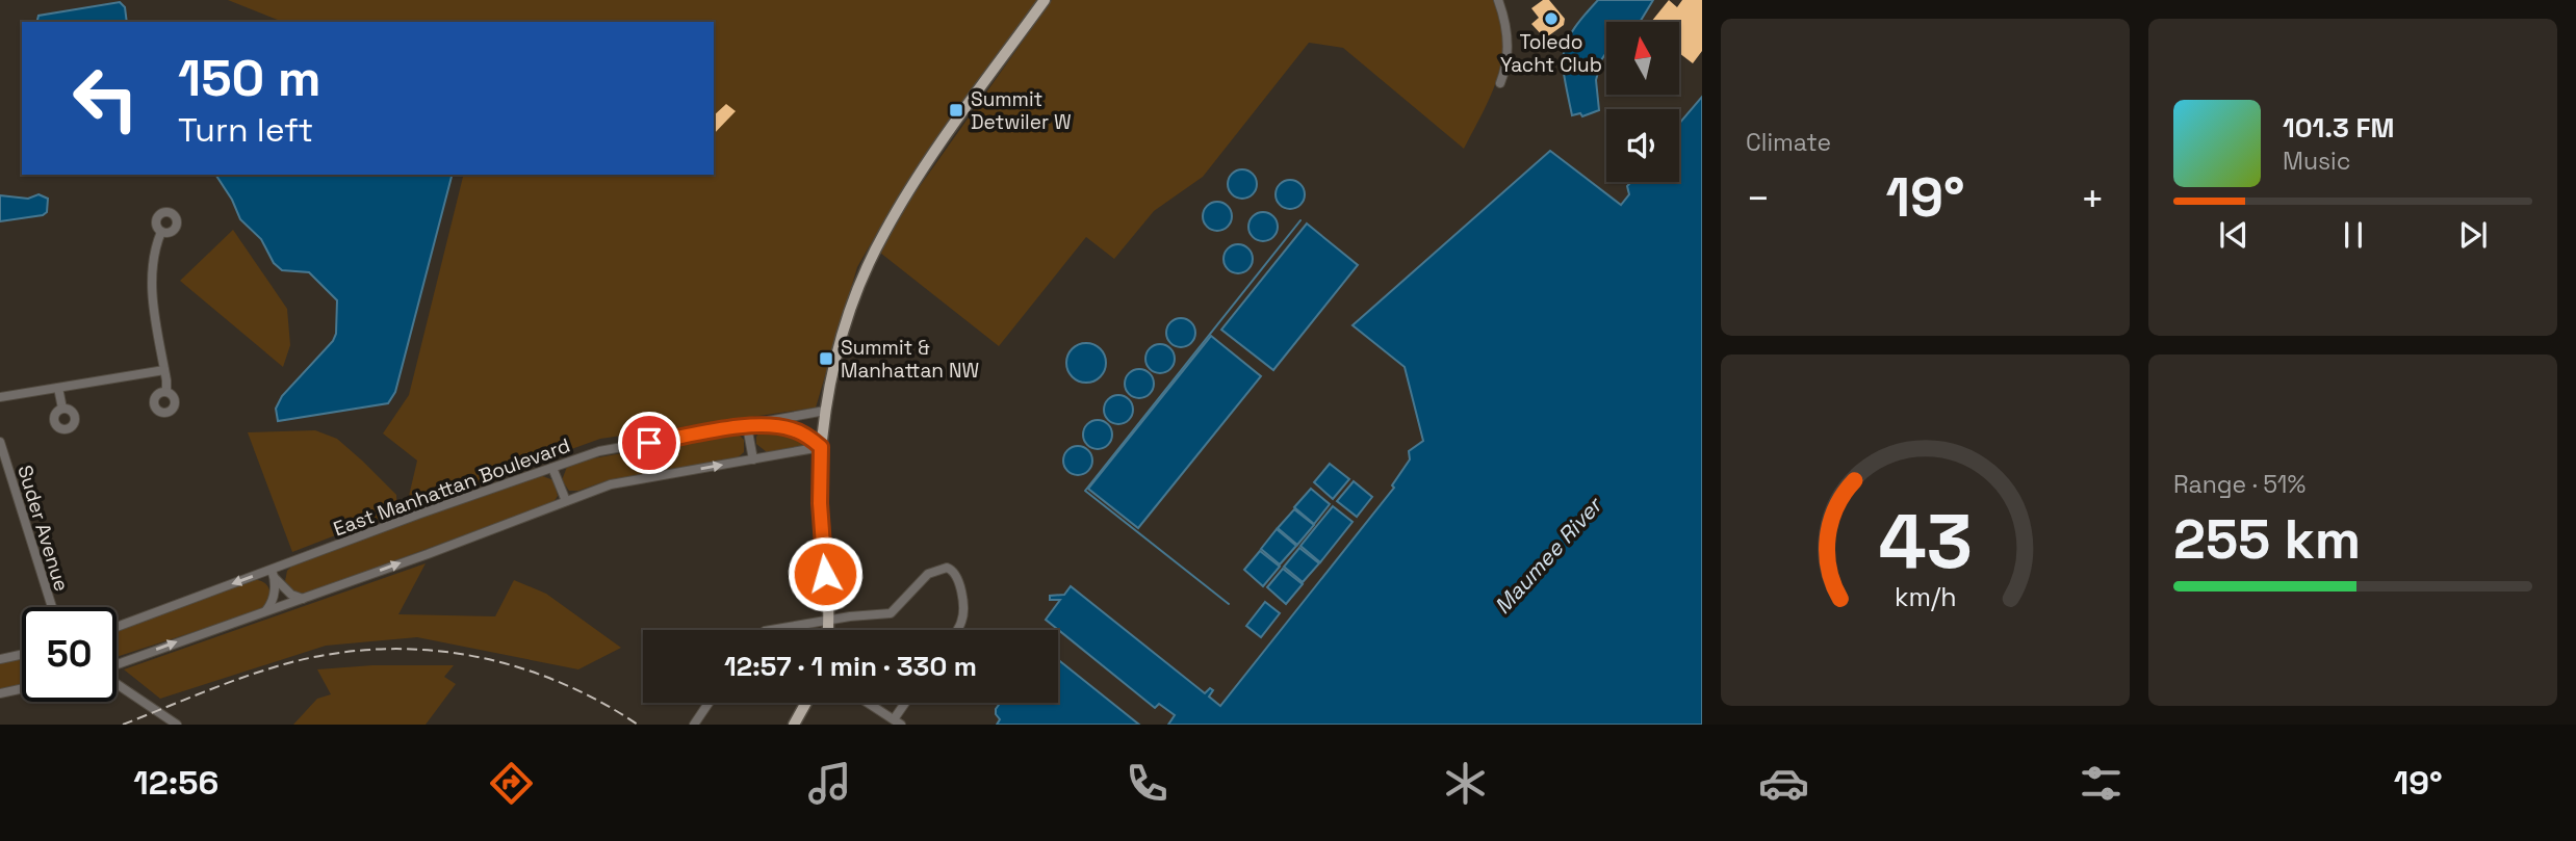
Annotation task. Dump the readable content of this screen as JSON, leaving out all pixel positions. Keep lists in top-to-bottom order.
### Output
{
  "streets": {
    "street": ["East Manhattan Boulevard", "Suder Avenue"]
  },
  "water": ["Maumee River"],
  "places": {
    "other": ["Toledo Yacht Club"],
    "transit": ["Summit Detwiler W", "Summit & Manhattan NW"]
  },
  "north": "top",
  "page": {
    "tile": [
      "Climate",
      ["Range · 51%", "255 km"]
    ],
    "turn": ["150 m", "Turn left"],
    "song": ["101.3 FM", "Music"],
    "heat": ["−", "19°", "+"],
    "limit": "50",
    "trip": "12:57 · 1 min · 330 m",
    "tabs": ["12:56", "19°"],
    "gauge": ["43", "km/h"]
  }
}
